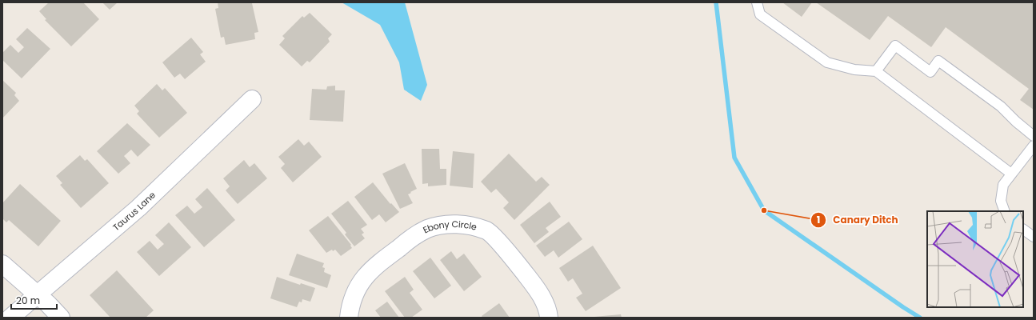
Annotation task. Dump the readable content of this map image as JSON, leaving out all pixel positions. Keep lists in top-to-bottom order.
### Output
{
  "streets": {
    "street": ["Taurus Lane", "Ebony Circle"]
  },
  "places": ["Canary Ditch"],
  "scale_bar": "20 m"
}
